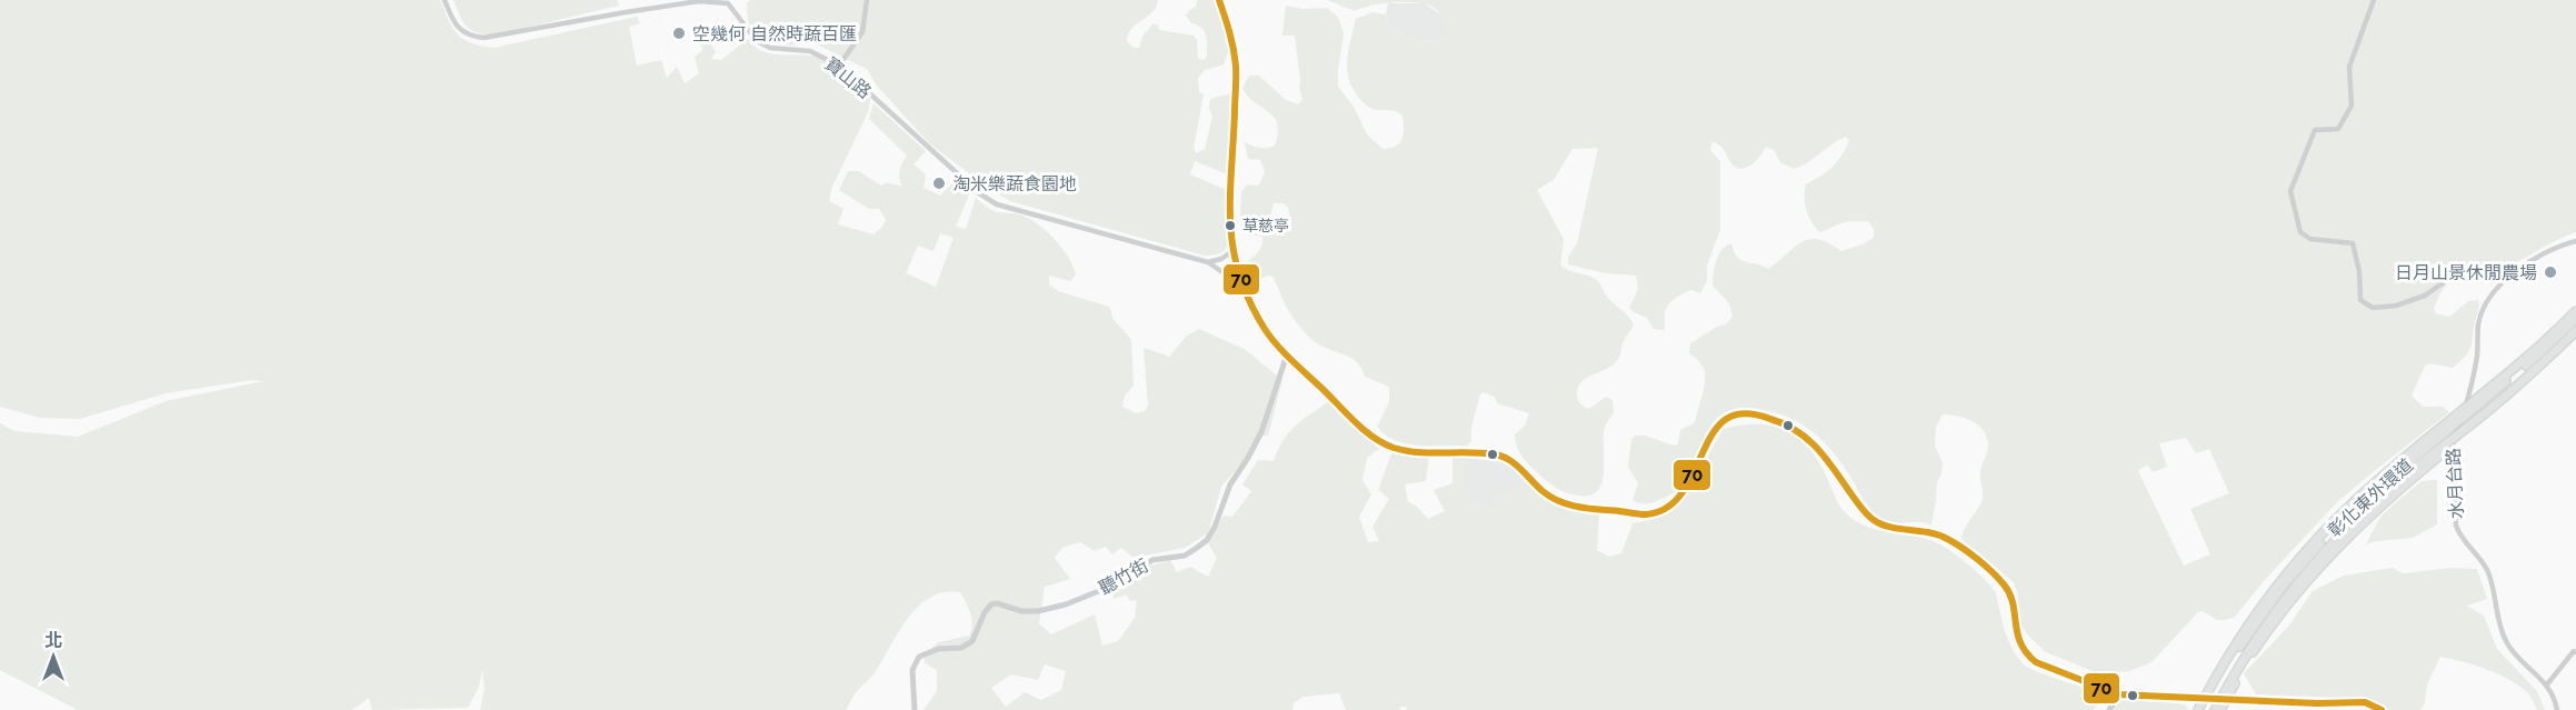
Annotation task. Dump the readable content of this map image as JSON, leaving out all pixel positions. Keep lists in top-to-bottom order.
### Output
{
  "streets": {
    "main road": ["彰化東外環道"],
    "street": ["寶山路", "水月台路", "聽竹街"]
  },
  "crossings": [
    ["水月台路", "彰化東外環道"]
  ],
  "places": [
    "空幾何 自然時蔬百匯",
    "淘米樂蔬食園地",
    "草慈亭",
    "日月山景休閒農場"
  ],
  "lines": ["transit line 70"],
  "north": "top"
}
